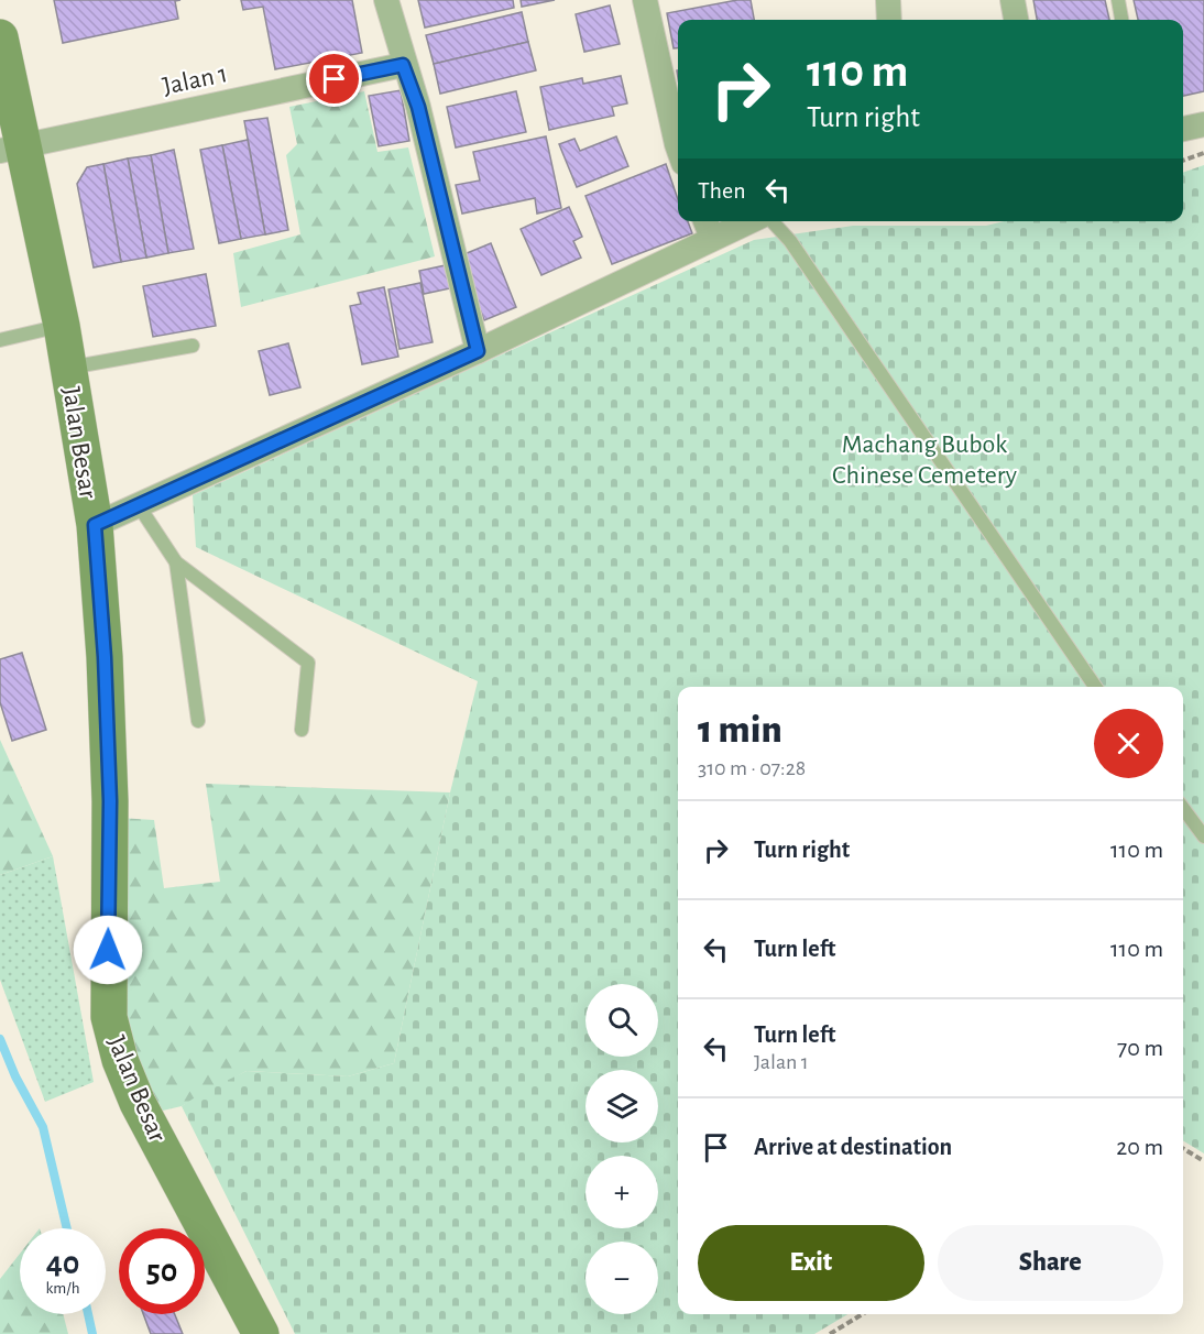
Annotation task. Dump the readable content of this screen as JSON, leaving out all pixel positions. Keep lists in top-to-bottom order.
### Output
{
  "streets": {
    "main road": ["Jalan Besar"],
    "street": ["Jalan 1"]
  },
  "crossings": [
    ["Jalan 1", "Jalan Besar"]
  ],
  "parks": ["Machang Bubok Chinese Cemetery"],
  "page": {
    "turn": ["110 m", "Turn right"],
    "then": "Then",
    "heading": ["1 min", "310 m · 07:28"],
    "list": [
      {
        "name": "Turn right",
        "value": "110 m"
      },
      {
        "name": "Turn left",
        "value": "110 m"
      },
      {
        "name": "Turn left",
        "note": "Jalan 1",
        "value": "70 m"
      },
      {
        "name": "Arrive at destination",
        "value": "20 m"
      }
    ],
    "map_buttons": ["+", "−"],
    "buttons": ["Exit", "Share"],
    "speed": "40 km/h",
    "limit": "50"
  }
}
